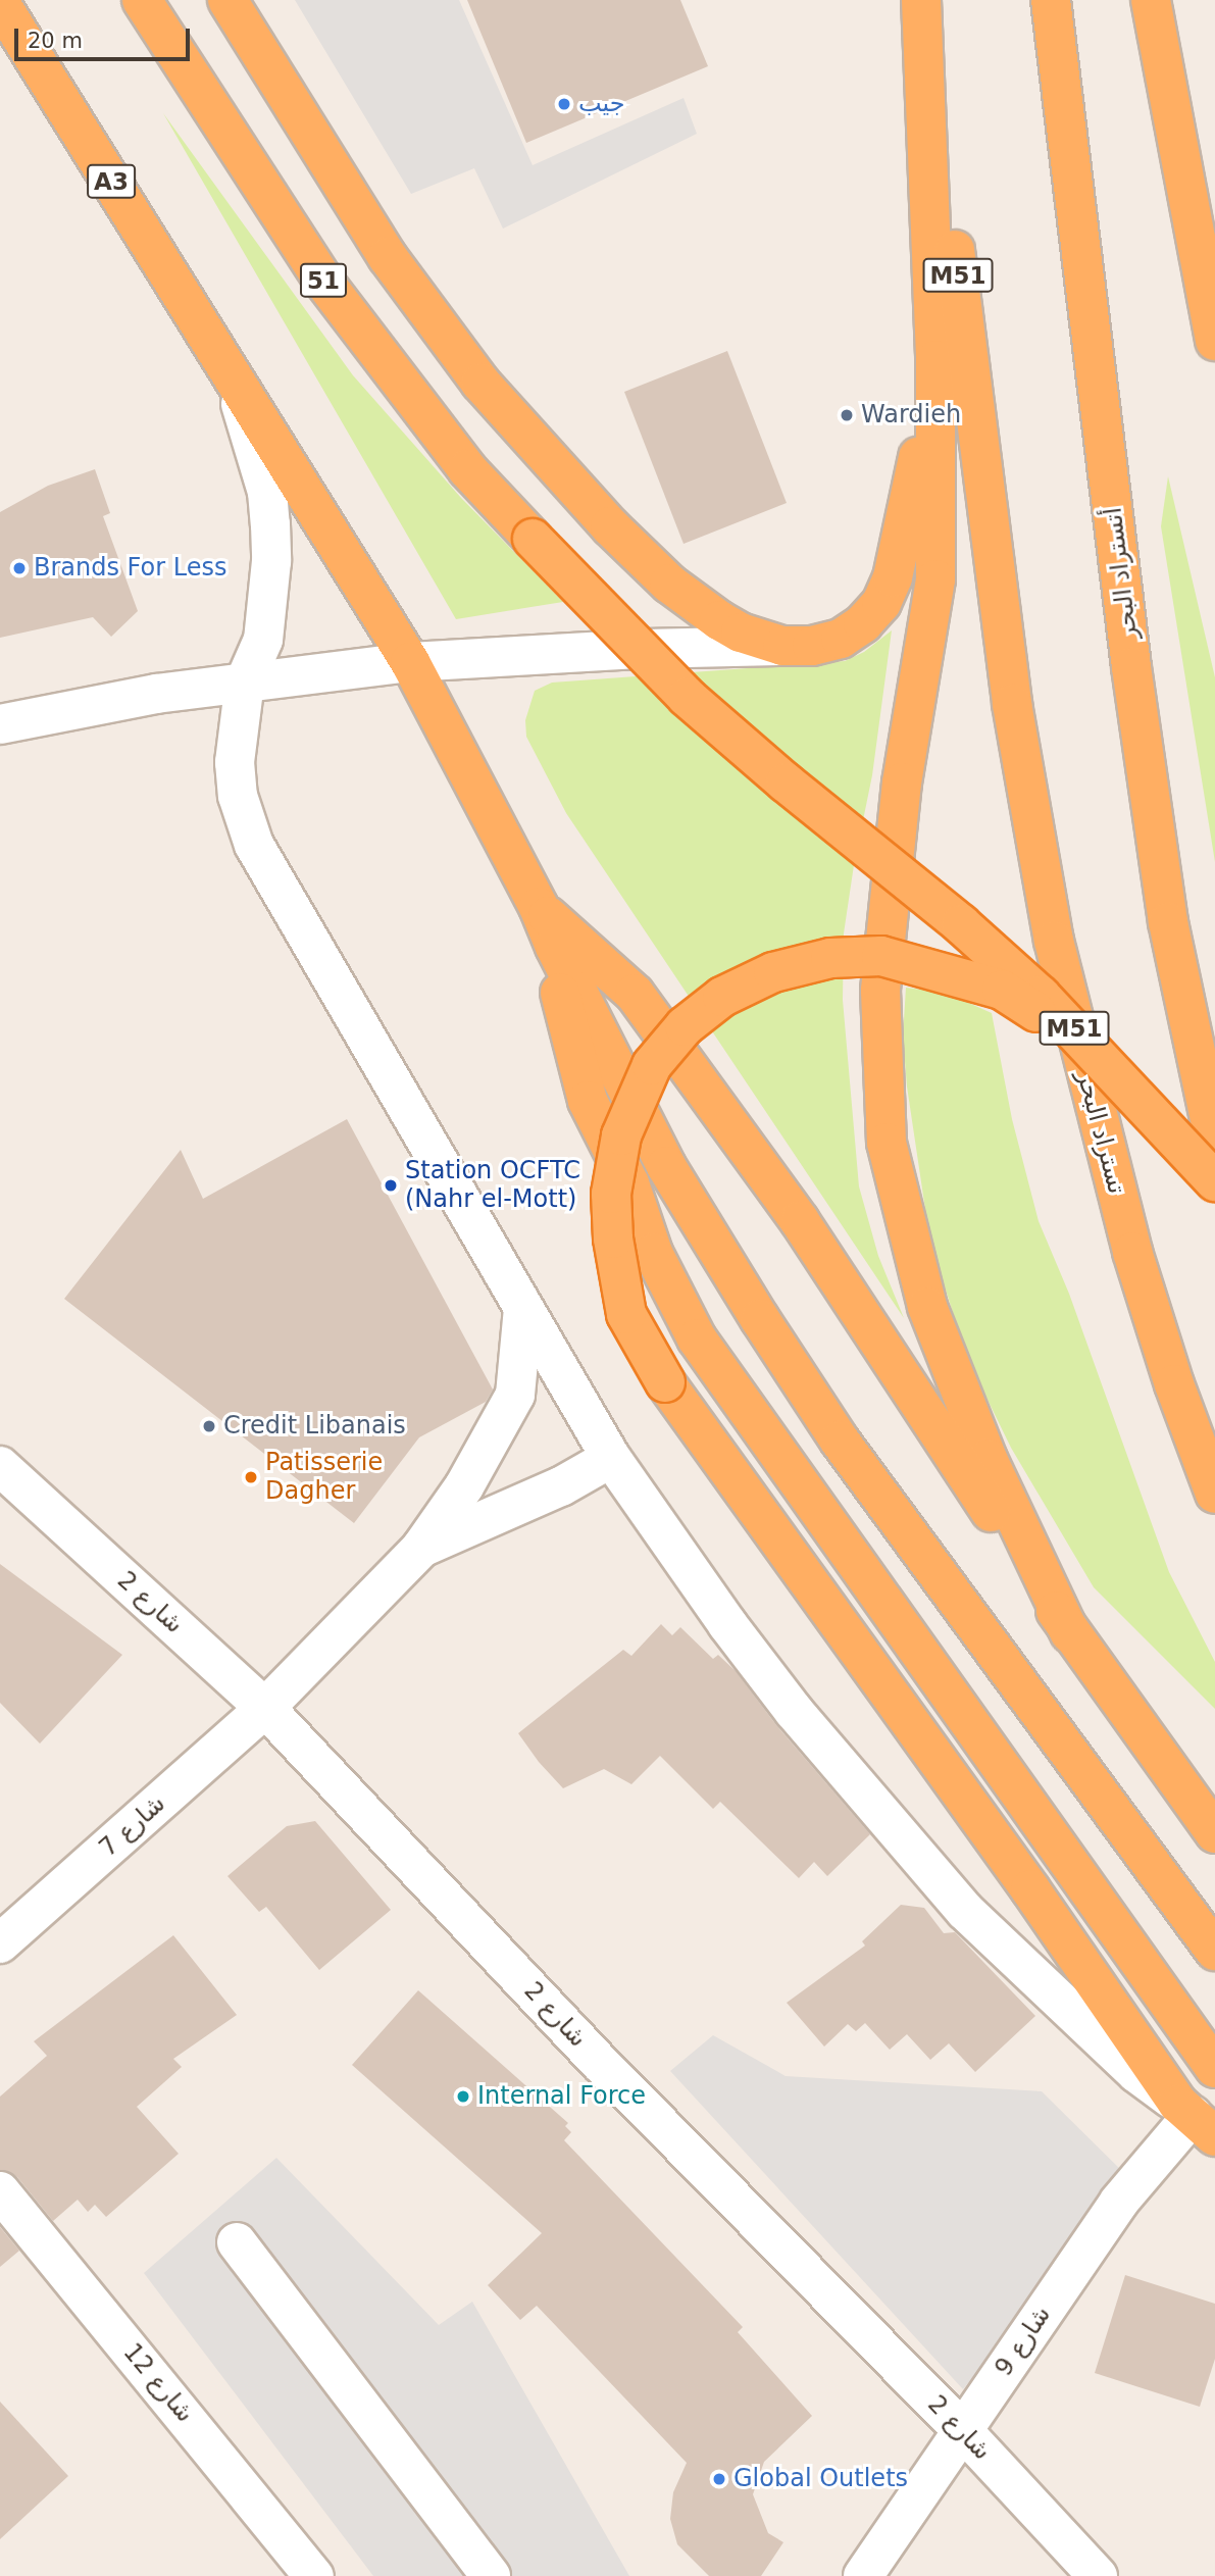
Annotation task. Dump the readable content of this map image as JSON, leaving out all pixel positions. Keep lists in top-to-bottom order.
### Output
{
  "streets": {
    "highway": [
      "A3",
      "M51",
      "51",
      "أتستراد البحر",
      "تستراد البحر"
    ],
    "street": [
      "شارع 2",
      "شارع 7",
      "شارع 9",
      "شارع 12"
    ]
  },
  "crossings": [
    ["شارع 2", "شارع 7"],
    ["شارع 2", "شارع 9"]
  ],
  "places": [
    "جيب",
    "Wardieh",
    "Brands For Less",
    "Station OCFTC (Nahr el-Mott)",
    "Credit Libanais",
    "Patisserie Dagher",
    "Internal Force",
    "Global Outlets"
  ],
  "scale_bar": "20 m"
}
